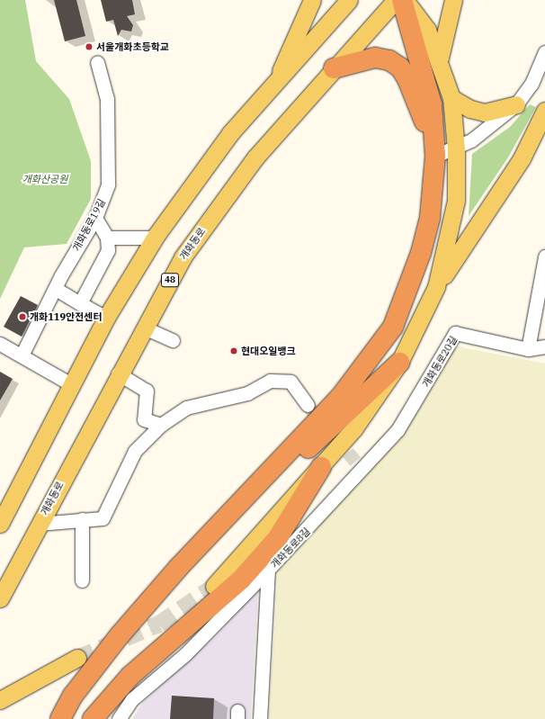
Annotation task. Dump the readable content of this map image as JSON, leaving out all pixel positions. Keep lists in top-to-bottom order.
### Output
{
  "streets": {
    "main road": ["개화동로", "48"],
    "street": ["개화동로19길", "개화동로20길", "개화동로8길"]
  },
  "crossings": [
    ["개화동로20길", "개화동로8길"]
  ],
  "parks": ["개화산공원"],
  "places": ["서울개화초등학교", "개화119안전센터", "현대오일뱅크"]
}
